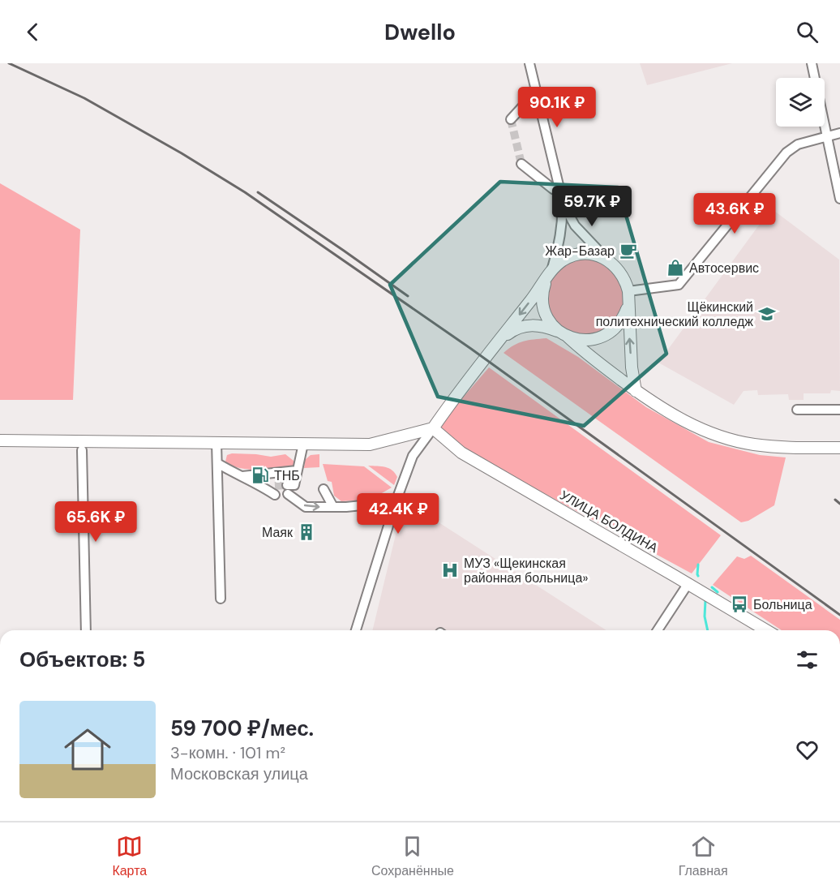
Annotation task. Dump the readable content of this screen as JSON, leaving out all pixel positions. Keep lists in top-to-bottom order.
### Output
{
  "streets": {
    "main road": ["УЛИЦА БОЛДИНА"]
  },
  "places": {
    "cafe": ["Жар-Базар"],
    "shop": ["Автосервис"],
    "school or university": ["Щёкинский политехнический колледж"],
    "fuel station": ["ТНБ"],
    "building": ["Маяк"],
    "hospital": ["МУЗ «Щекинская районная больница»"],
    "bus stop": ["Больница"]
  },
  "page": {
    "header": "Dwello",
    "price": [
      "90.1K ₽",
      "59.7K ₽",
      "43.6K ₽",
      "42.4K ₽",
      "65.6K ₽"
    ],
    "heading": "Объектов: 5",
    "list": [
      {
        "name": "59 700 ₽/мес.",
        "note": "3-комн. · 101 m² · Московская улица"
      }
    ],
    "tabs": ["Карта", "Сохранённые", "Главная"]
  }
}
